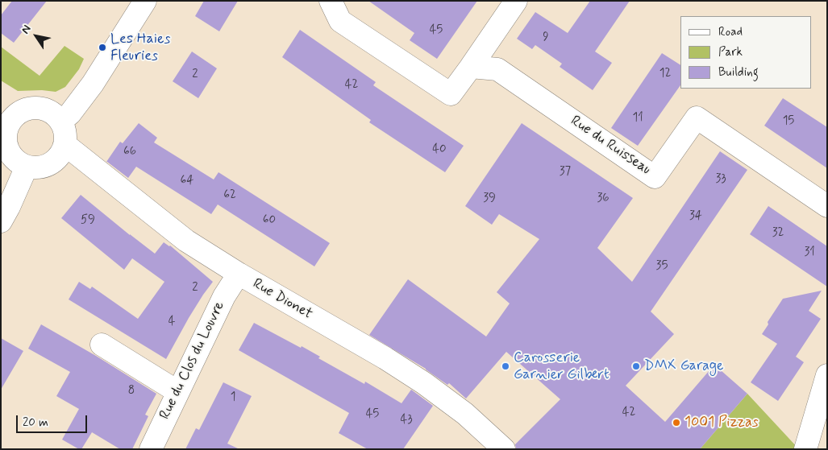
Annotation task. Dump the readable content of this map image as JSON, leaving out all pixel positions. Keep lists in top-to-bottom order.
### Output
{
  "streets": {
    "street": ["Rue du Ruisseau", "Rue Dionet", "Rue du Clos du Louvre"]
  },
  "crossings": [
    ["Rue Dionet", "Rue du Clos du Louvre"]
  ],
  "places": [
    "Les Haies Fleuries",
    "Carosserie Garnier Gilbert",
    "DMX Garage",
    "1001 Pizzas"
  ],
  "house_numbers": [
    "45",
    "9",
    "12",
    "2",
    "42",
    "11",
    "15",
    "40",
    "66",
    "37",
    "33",
    "64",
    "62",
    "39",
    "36",
    "34",
    "59",
    "60",
    "32",
    "31",
    "35",
    "2",
    "4",
    "8",
    "1",
    "42",
    "45",
    "43"
  ],
  "legend": ["Road", "Park", "Building"],
  "scale_bar": "20 m",
  "north": "top left"
}
